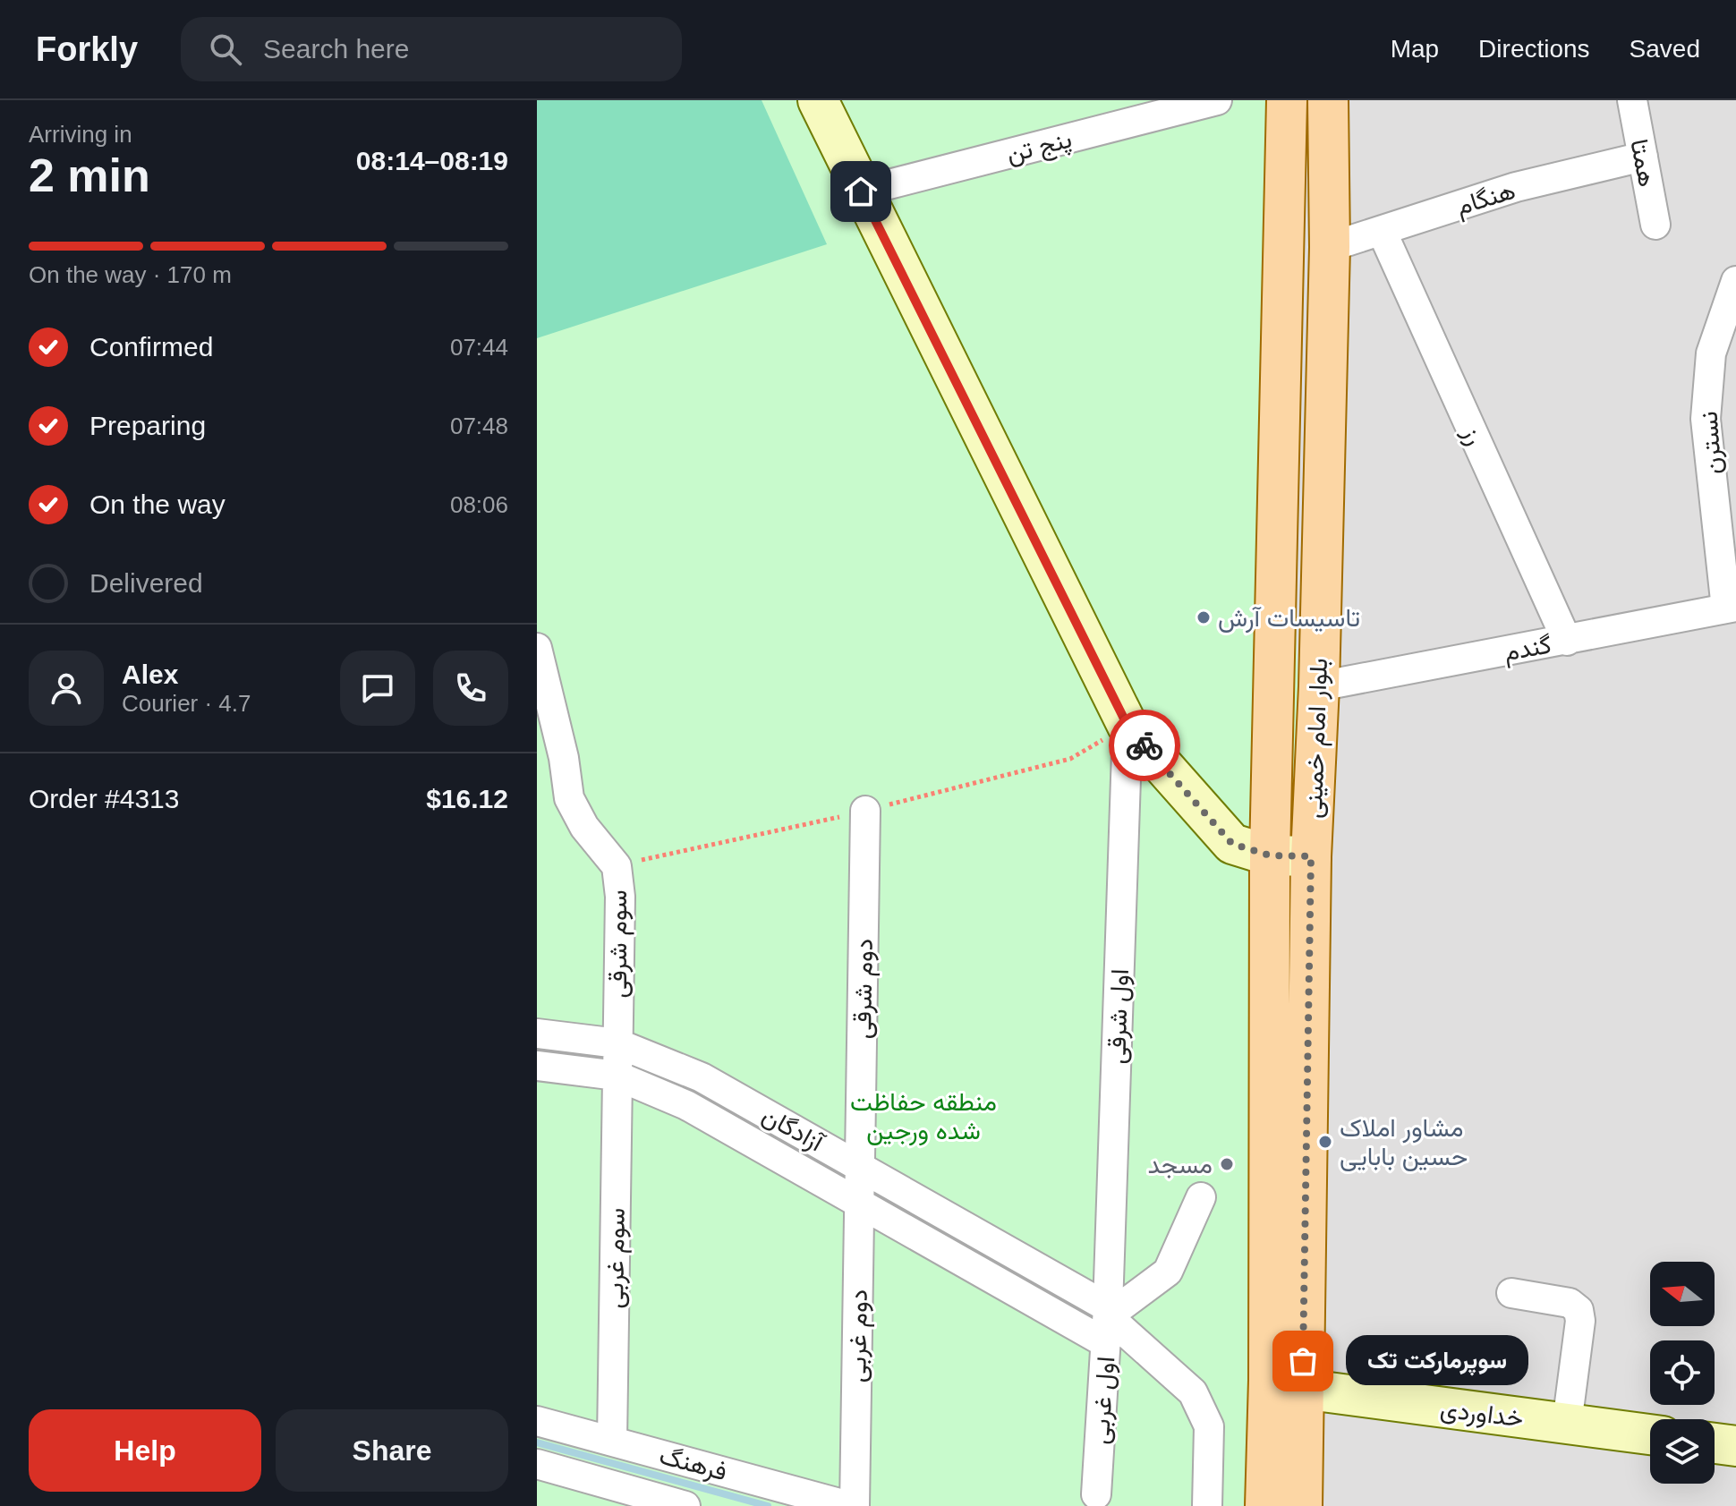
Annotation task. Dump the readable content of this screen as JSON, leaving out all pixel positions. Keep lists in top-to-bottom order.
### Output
{
  "streets": {
    "main road": ["بلوار امام خمینی"],
    "street": [
      "پنج تن",
      "همتا",
      "هنگام",
      "رز",
      "نسترن",
      "گندم",
      "سوم شرقی",
      "دوم شرقی",
      "اول شرقی",
      "آزادگان",
      "سوم غربی",
      "دوم غربی",
      "اول غربی",
      "خداوردی",
      "فرهنگ"
    ]
  },
  "crossings": [
    ["همتا", "هنگام"],
    ["هنگام", "رز"],
    ["هنگام", "بلوار امام خمینی"],
    ["رز", "گندم"],
    ["نسترن", "گندم"],
    ["گندم", "بلوار امام خمینی"],
    ["بلوار امام خمینی", "خداوردی"],
    ["سوم شرقی", "آزادگان"],
    ["سوم شرقی", "سوم غربی"],
    ["دوم شرقی", "آزادگان"],
    ["دوم شرقی", "دوم غربی"],
    ["اول شرقی", "آزادگان"],
    ["اول شرقی", "اول غربی"],
    ["آزادگان", "سوم غربی"],
    ["آزادگان", "دوم غربی"],
    ["آزادگان", "اول غربی"],
    ["سوم غربی", "فرهنگ"],
    ["دوم غربی", "فرهنگ"]
  ],
  "parks": ["منطقه حفاظت شده ورجین"],
  "places": [
    "تاسیسات آرش",
    "مشاور املاک حسین بابایی",
    "مسجد",
    "سوپرمارکت تک"
  ],
  "north": "left",
  "page": {
    "header": "Forkly",
    "search": "Search here",
    "nav": ["Map", "Directions", "Saved"],
    "heading": ["2 min", "Arriving in", "08:14–08:19"],
    "panel": [
      "Alex",
      "Courier · 4.7",
      "Order #4313",
      "$16.12"
    ],
    "bar": "On the way · 170 m",
    "list": [
      ["Confirmed", "07:44"],
      ["Preparing", "07:48"],
      ["On the way", "08:06"],
      "Delivered"
    ],
    "bubble": "سوپرمارکت تک",
    "buttons": ["Help", "Share"]
  }
}
